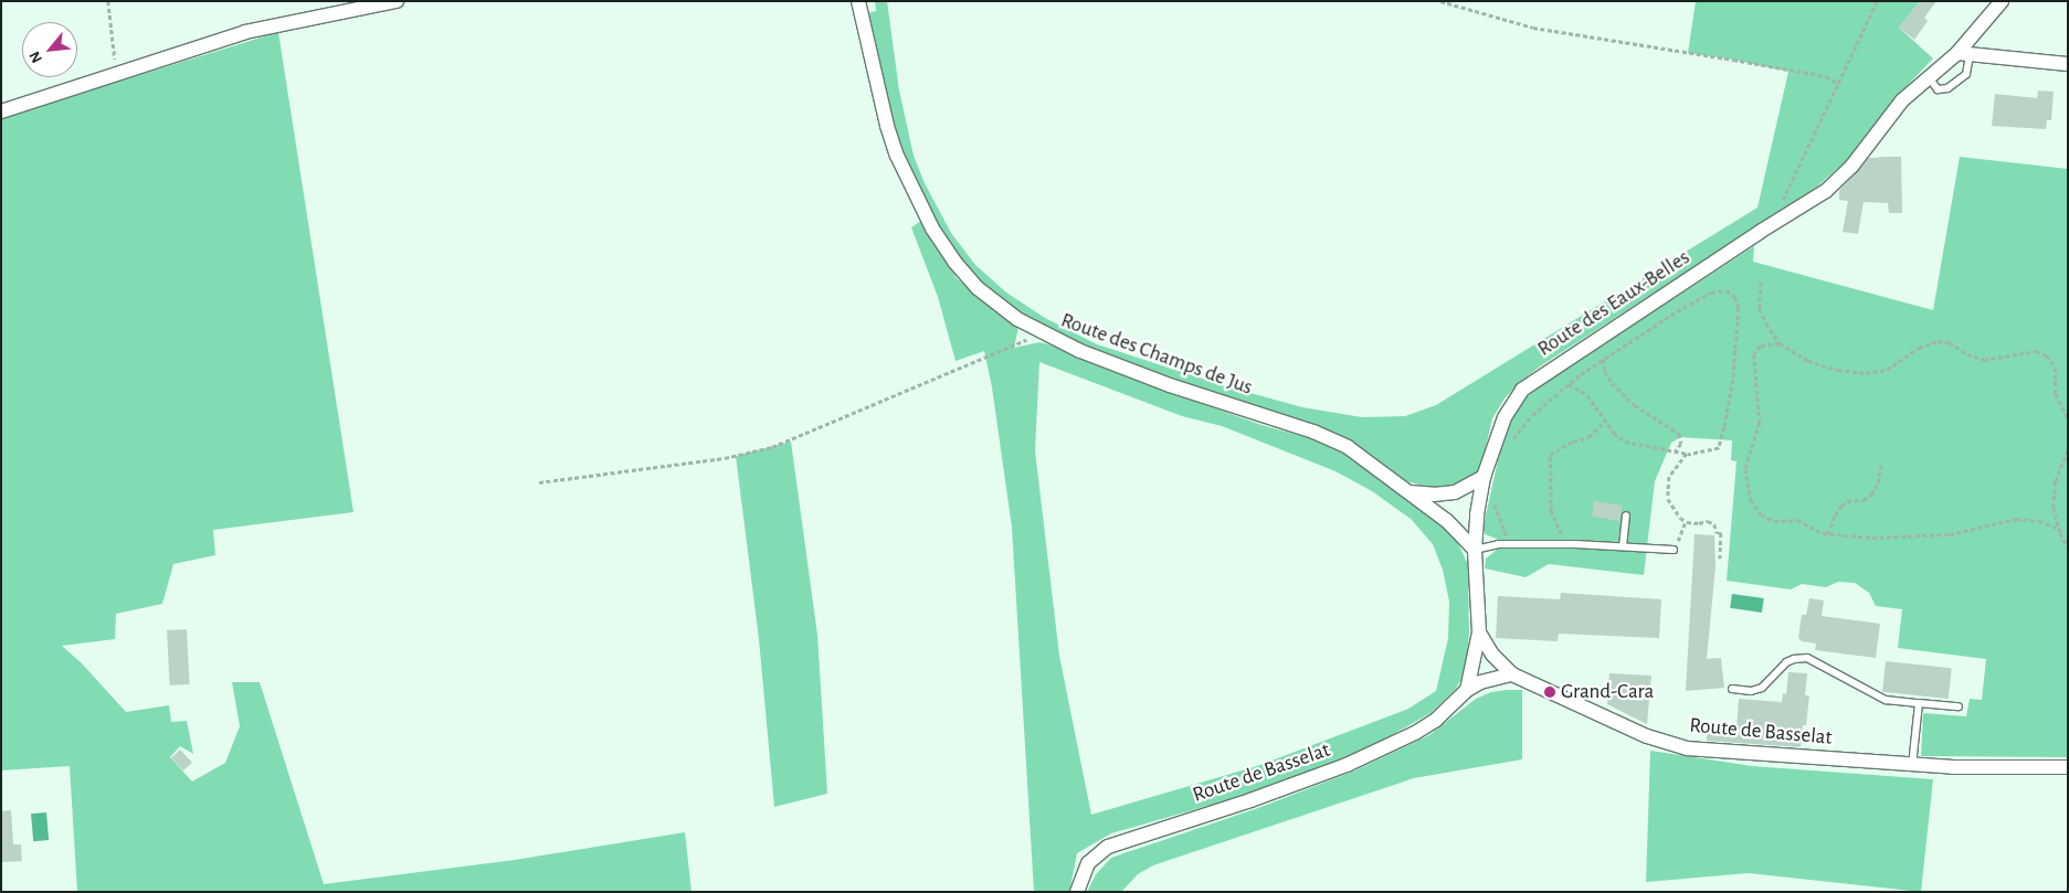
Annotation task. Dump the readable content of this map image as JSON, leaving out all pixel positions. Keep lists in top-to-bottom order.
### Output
{
  "streets": {
    "street": ["Route des Eaux-Belles", "Route des Champs de Jus", "Route de Basselat"]
  },
  "crossings": [
    ["Route des Eaux-Belles", "Route des Champs de Jus"],
    ["Route des Eaux-Belles", "Route de Basselat"]
  ],
  "places": ["Grand-Cara"],
  "north": "bottom left"
}
